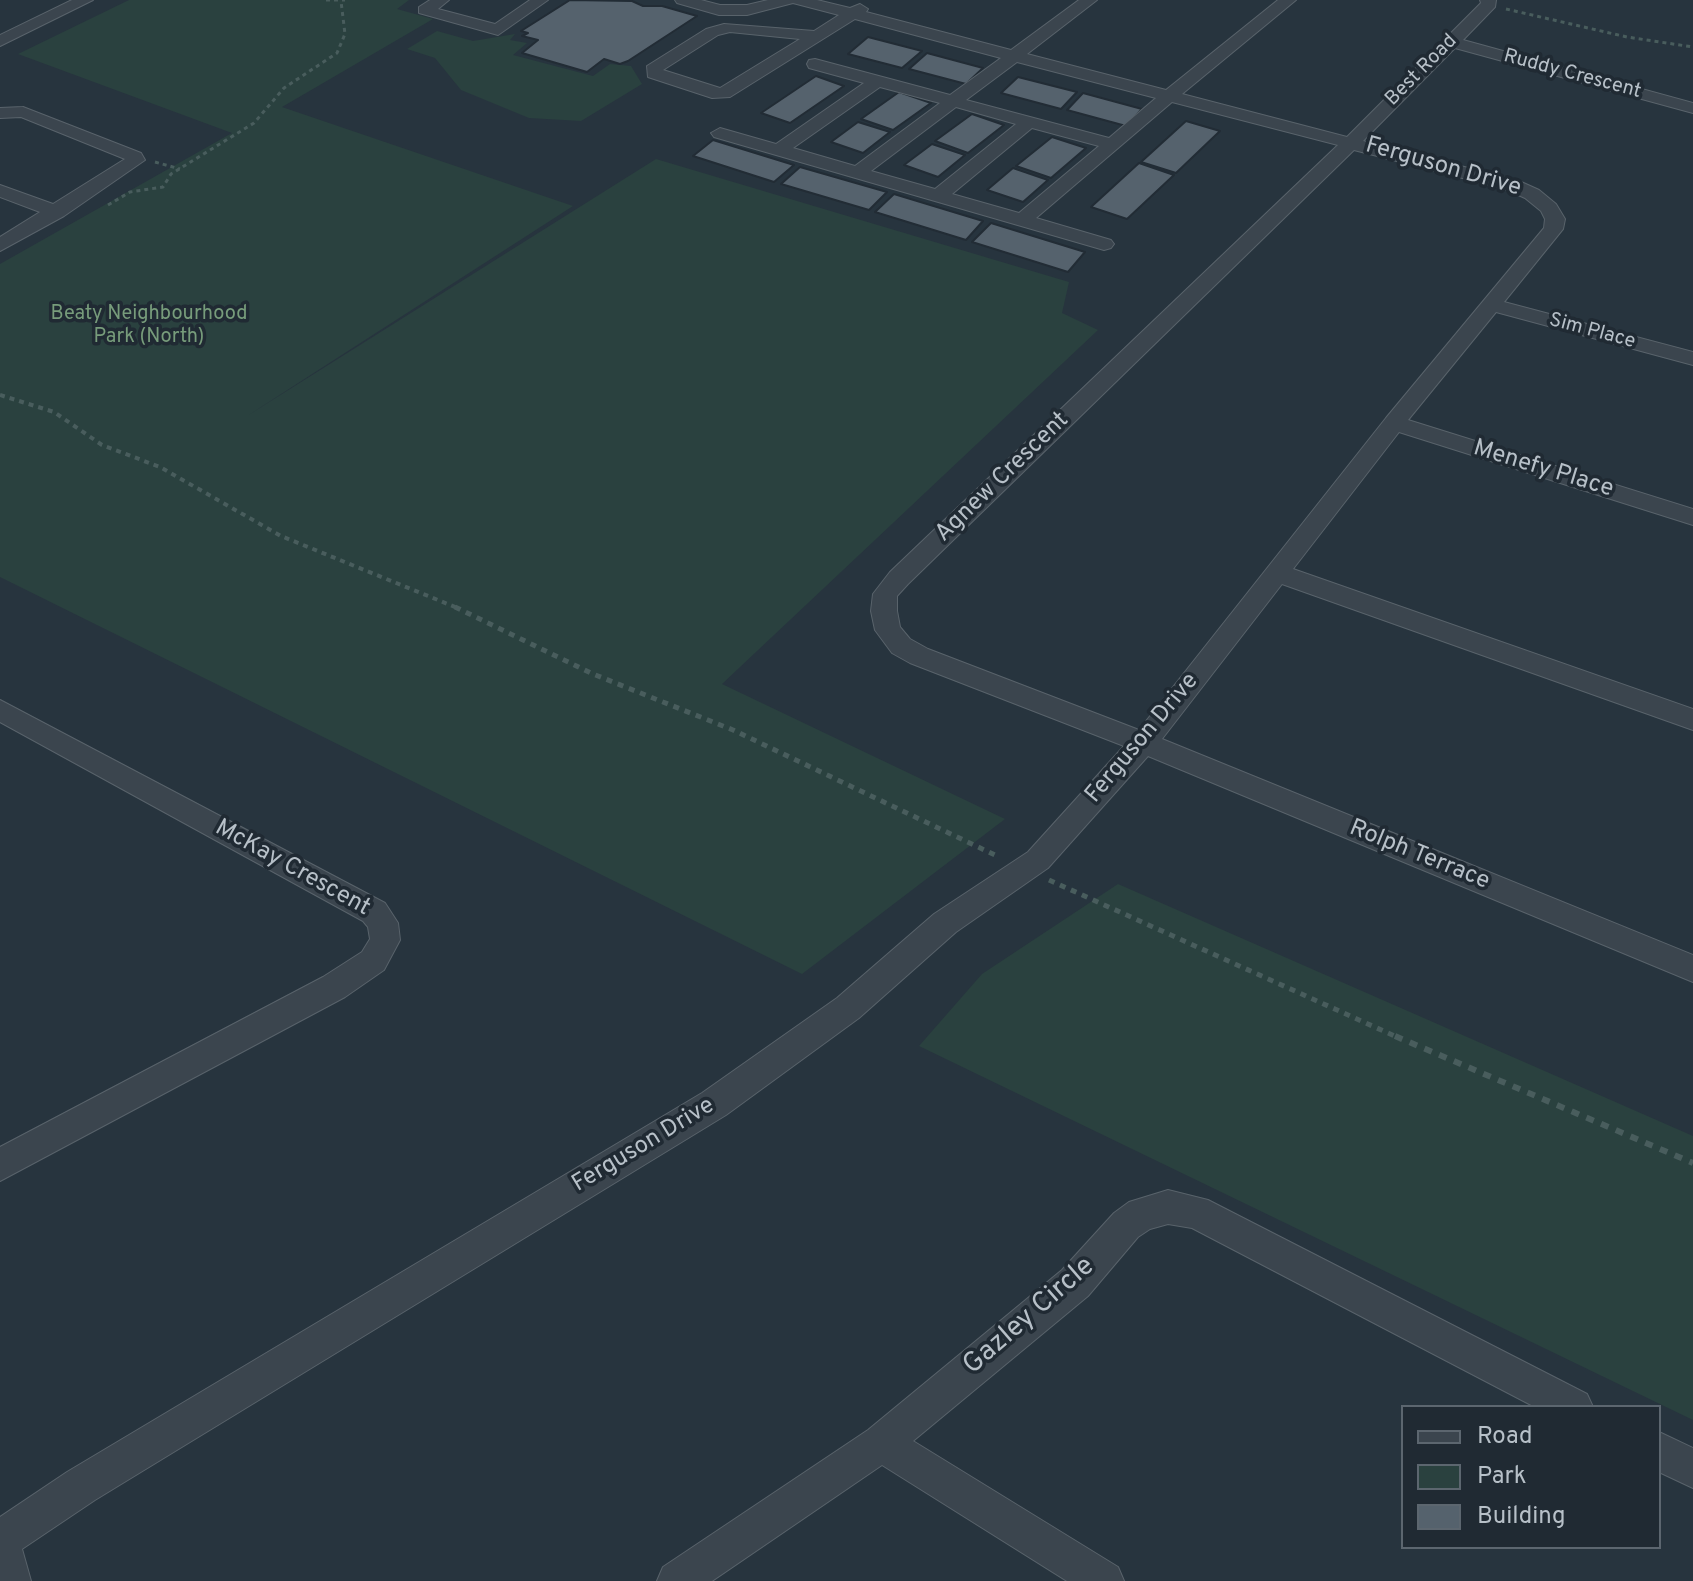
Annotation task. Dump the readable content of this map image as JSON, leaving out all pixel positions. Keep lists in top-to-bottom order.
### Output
{
  "streets": {
    "street": [
      "Best Road",
      "Ruddy Crescent",
      "Ferguson Drive",
      "Sim Place",
      "Menefy Place",
      "Agnew Crescent",
      "Rolph Terrace",
      "McKay Crescent",
      "Gazley Circle"
    ]
  },
  "crossings": [
    ["Best Road", "Ruddy Crescent"],
    ["Best Road", "Ferguson Drive"],
    ["Best Road", "Agnew Crescent"],
    ["Ferguson Drive", "Sim Place"],
    ["Ferguson Drive", "Menefy Place"],
    ["Ferguson Drive", "Agnew Crescent"],
    ["Ferguson Drive", "Rolph Terrace"],
    ["Agnew Crescent", "Rolph Terrace"]
  ],
  "parks": ["Beaty Neighbourhood Park (North)"],
  "legend": ["Road", "Park", "Building"]
}
